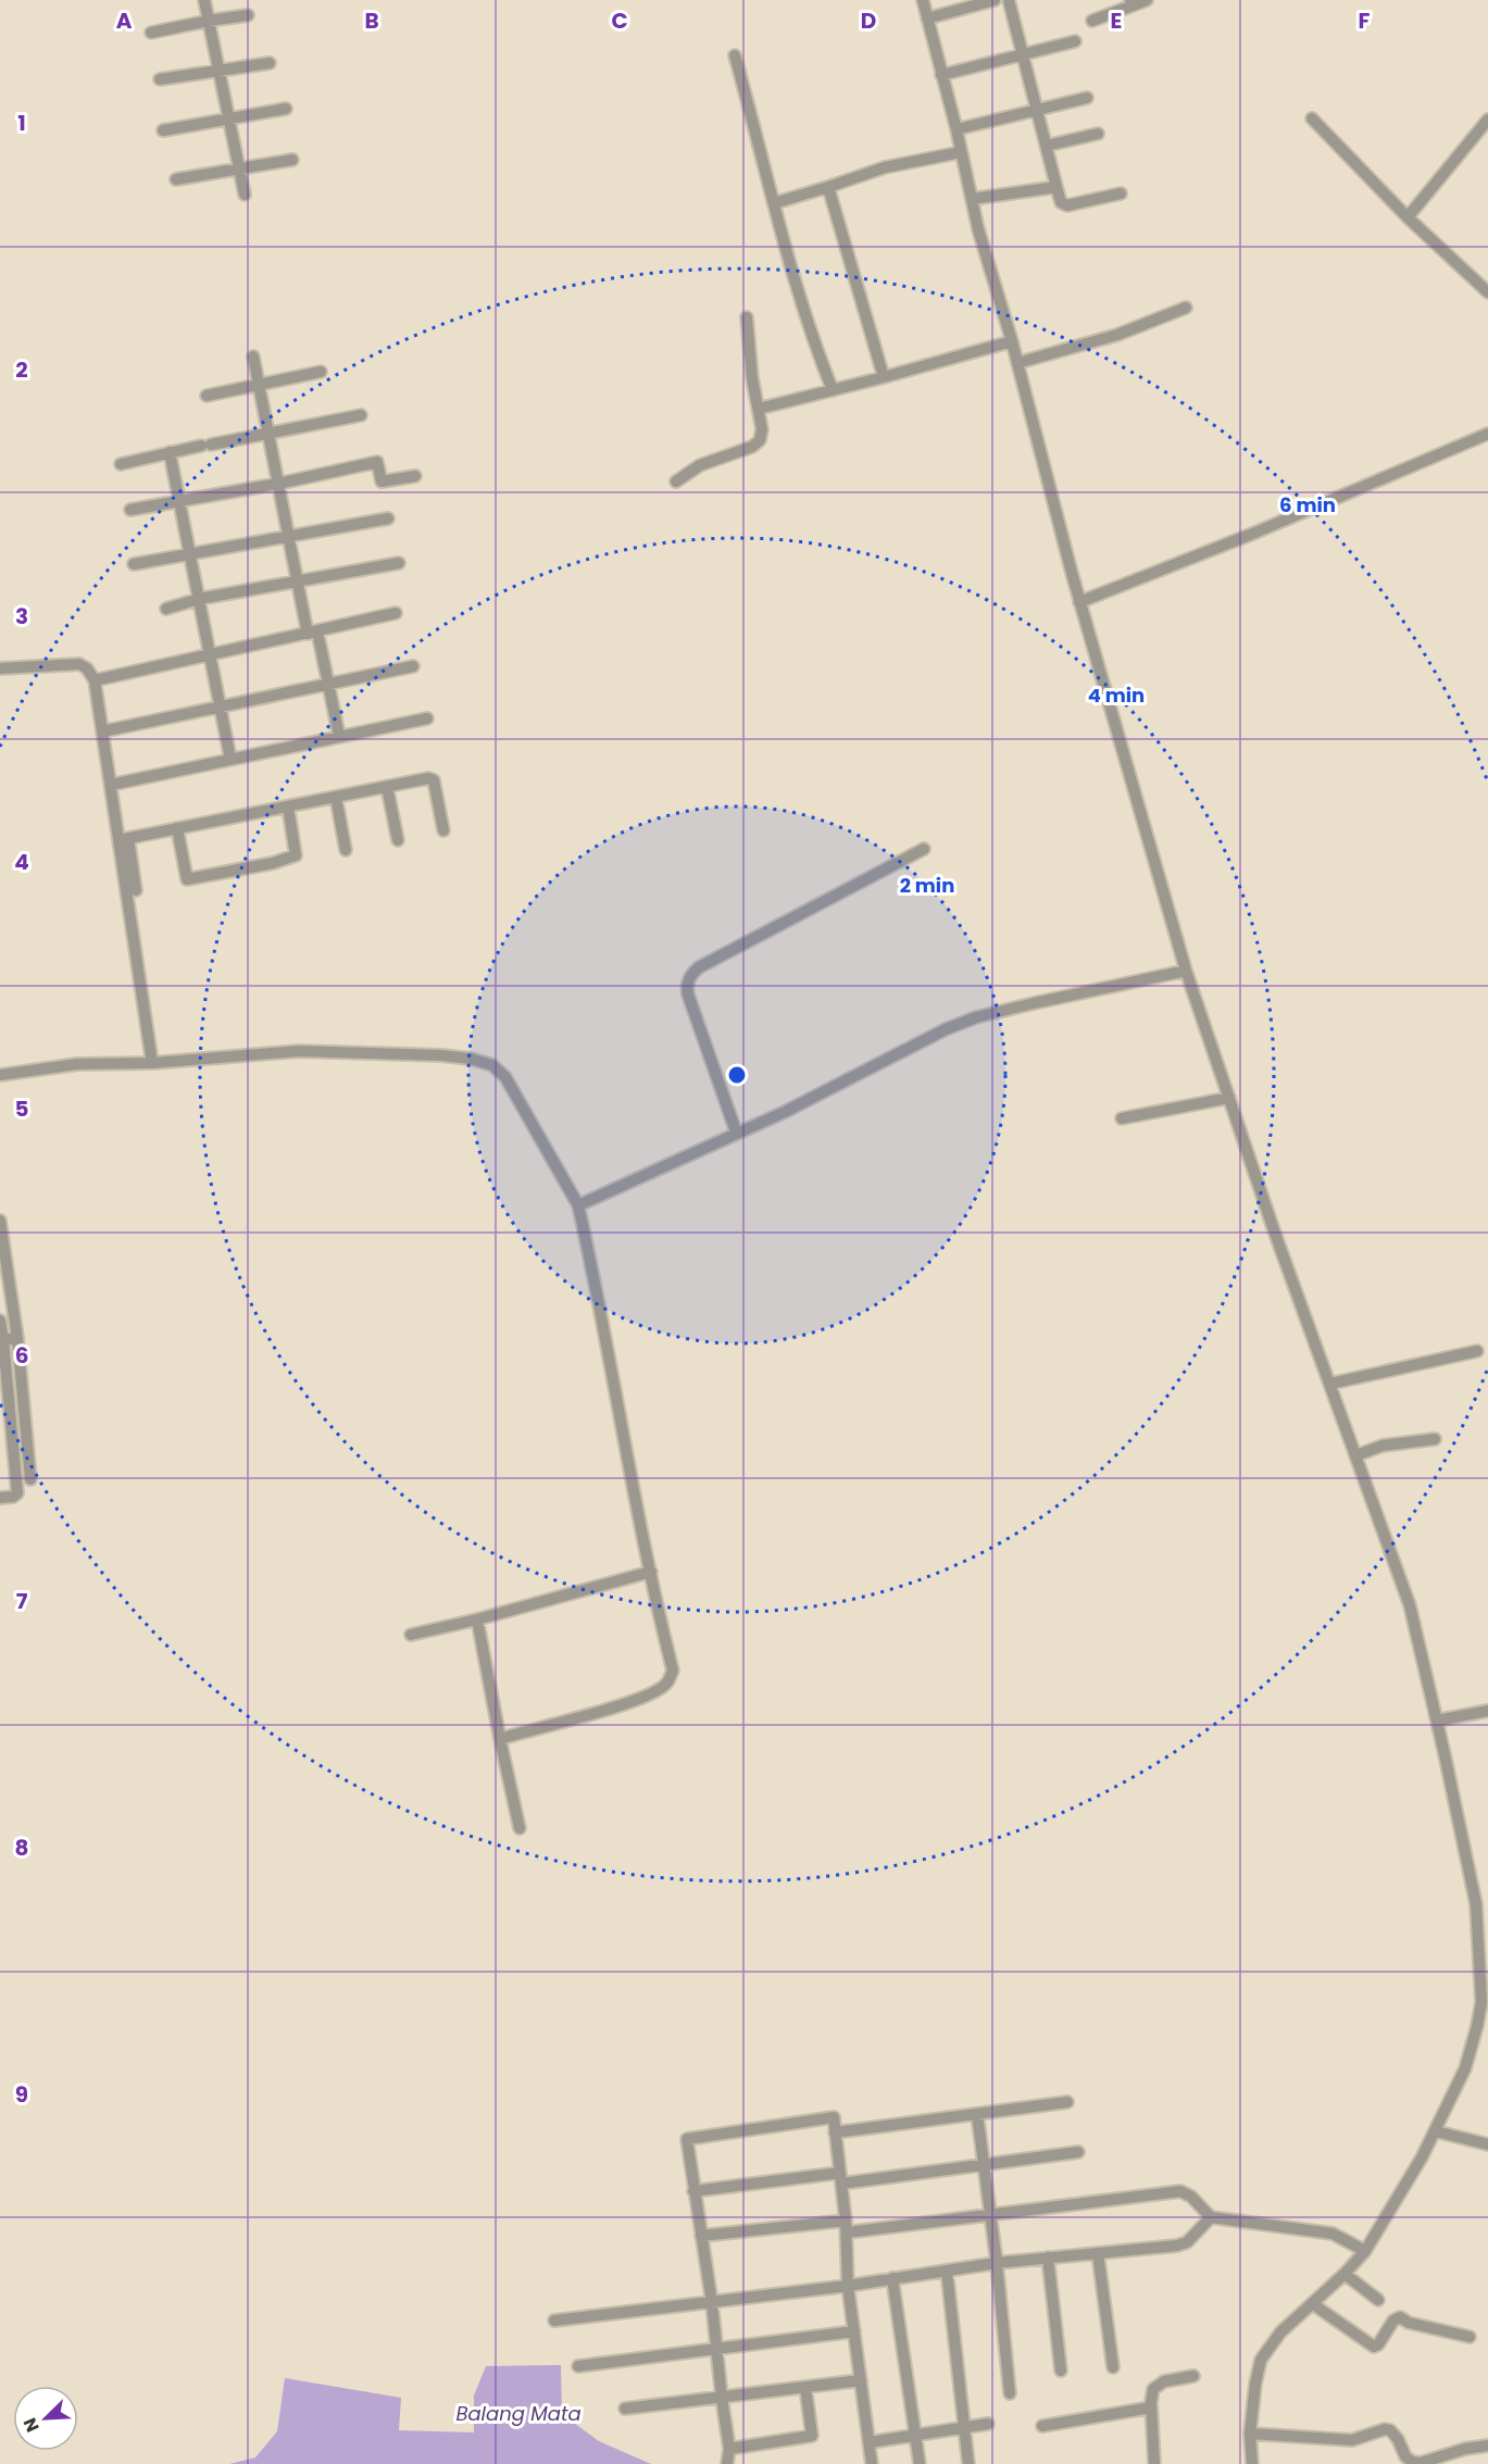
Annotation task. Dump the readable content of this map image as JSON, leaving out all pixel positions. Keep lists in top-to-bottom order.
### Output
{
  "water": ["Balang Mata"],
  "north": "bottom left",
  "grid": {
    "columns": [
      "A",
      "B",
      "C",
      "D",
      "E",
      "F"
    ],
    "rows": [
      "1",
      "2",
      "3",
      "4",
      "5",
      "6",
      "7",
      "8",
      "9"
    ]
  },
  "rings": ["6 min", "4 min", "2 min"]
}
